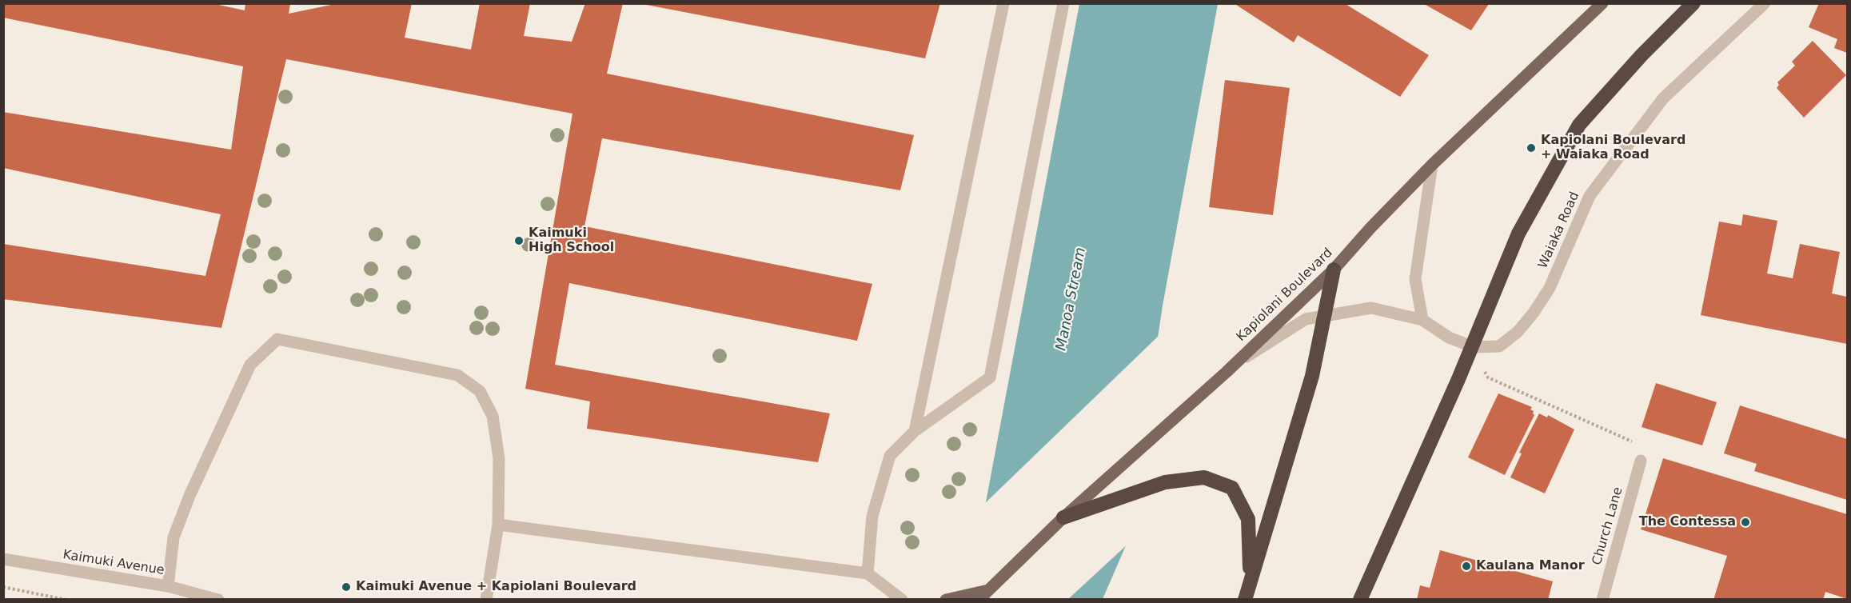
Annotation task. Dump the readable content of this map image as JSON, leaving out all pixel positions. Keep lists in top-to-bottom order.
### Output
{
  "streets": {
    "main road": ["Kapiolani Boulevard"],
    "street": ["Waiaka Road", "Church Lane", "Kaimuki Avenue"]
  },
  "crossings": [
    ["Waiaka Road", "Kapiolani Boulevard"]
  ],
  "water": ["Manoa Stream"],
  "places": [
    "Kapiolani Boulevard + Waiaka Road",
    "Kaimuki High School",
    "The Contessa",
    "Kaulana Manor",
    "Kaimuki Avenue + Kapiolani Boulevard"
  ]
}
